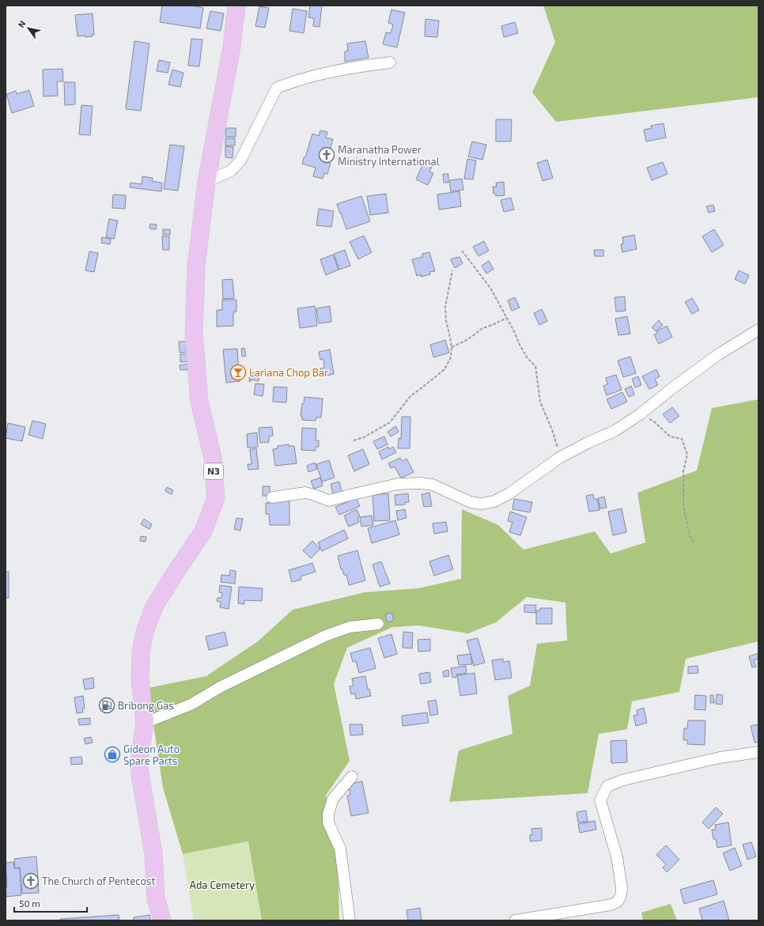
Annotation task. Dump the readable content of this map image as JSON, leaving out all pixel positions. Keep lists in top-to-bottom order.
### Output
{
  "streets": {
    "main road": ["N3"]
  },
  "parks": ["Ada Cemetery"],
  "places": {
    "church": ["Maranatha Power Ministry International", "The Church of Pentecost"],
    "bar": ["Lariana Chop Bar"],
    "fuel station": ["Bribong Gas"],
    "shop": ["Gideon Auto Spare Parts"]
  },
  "scale_bar": "50 m",
  "north": "top left"
}
